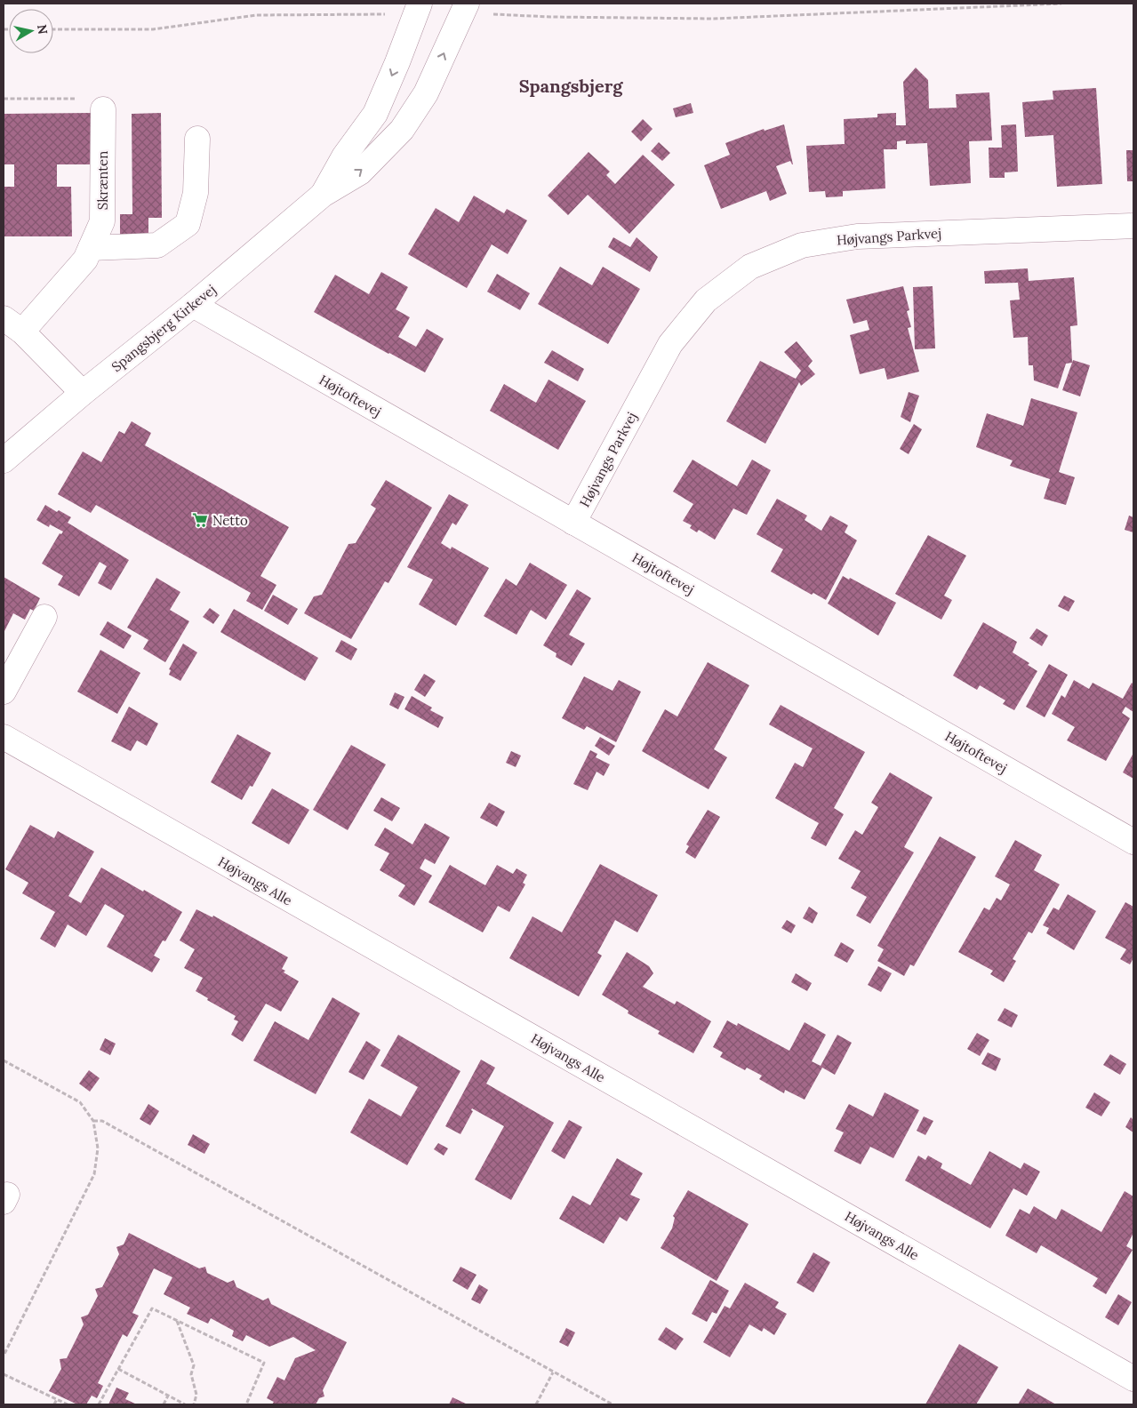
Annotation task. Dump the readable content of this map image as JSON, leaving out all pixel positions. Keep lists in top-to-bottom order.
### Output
{
  "streets": {
    "street": [
      "Skrænten",
      "Højvangs Parkvej",
      "Spangsbjerg Kirkevej",
      "Højtoftevej",
      "Højvangs Alle"
    ]
  },
  "crossings": [
    ["Skrænten", "Spangsbjerg Kirkevej"],
    ["Højvangs Parkvej", "Højtoftevej"],
    ["Spangsbjerg Kirkevej", "Højtoftevej"]
  ],
  "districts": ["Spangsbjerg"],
  "places": {
    "supermarket": ["Netto"]
  },
  "north": "right"
}
